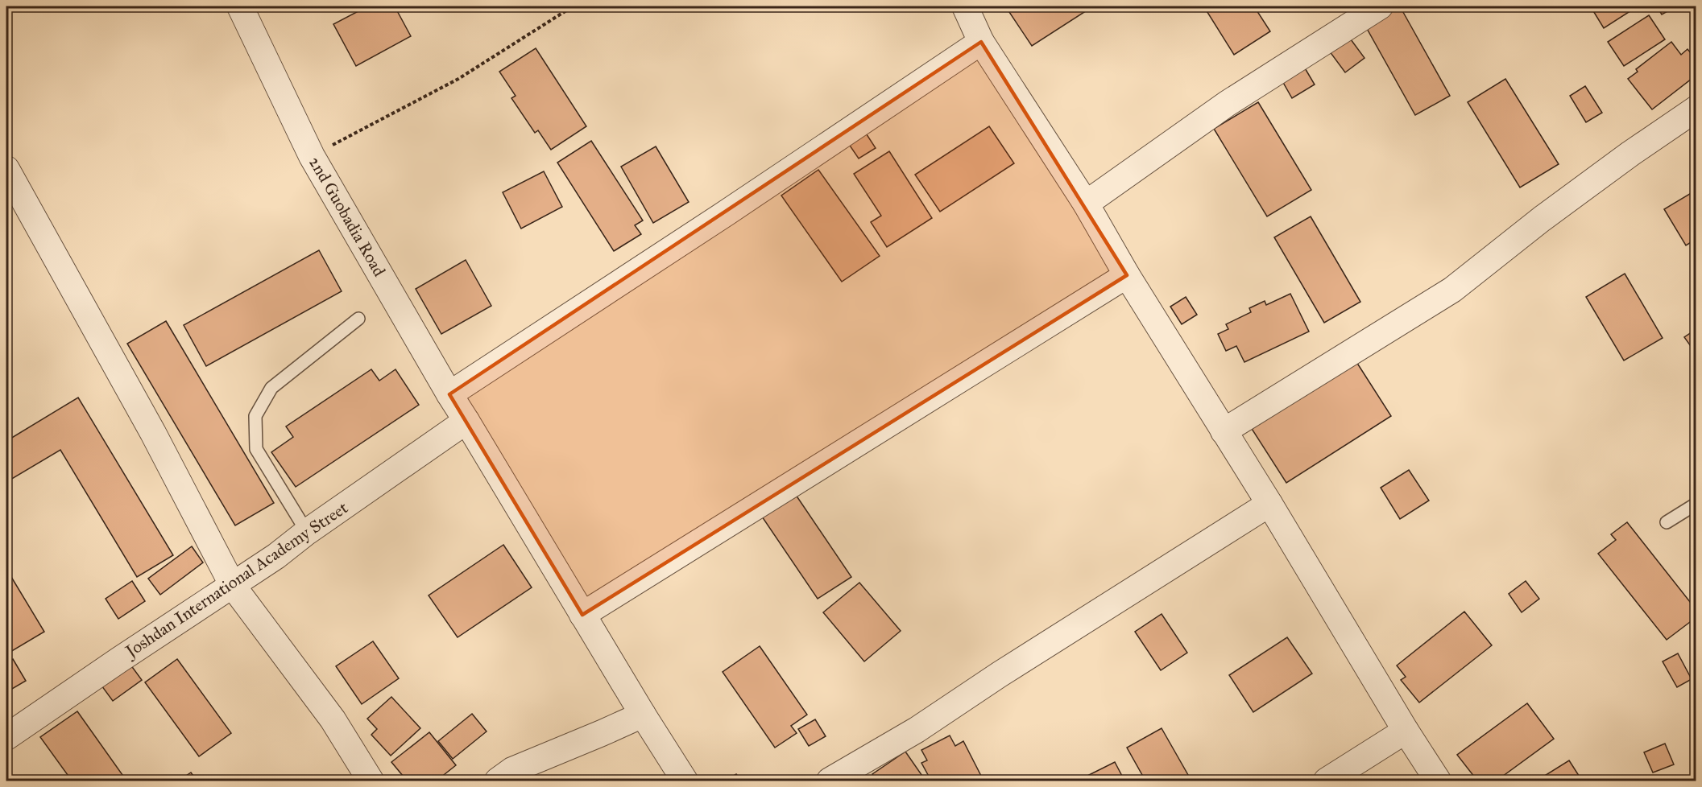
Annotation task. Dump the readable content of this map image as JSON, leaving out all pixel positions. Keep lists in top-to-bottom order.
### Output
{
  "streets": {
    "street": ["2nd Guobadia Road", "Joshdan International Academy Street"]
  },
  "crossings": [
    ["2nd Guobadia Road", "Joshdan International Academy Street"]
  ]
}
